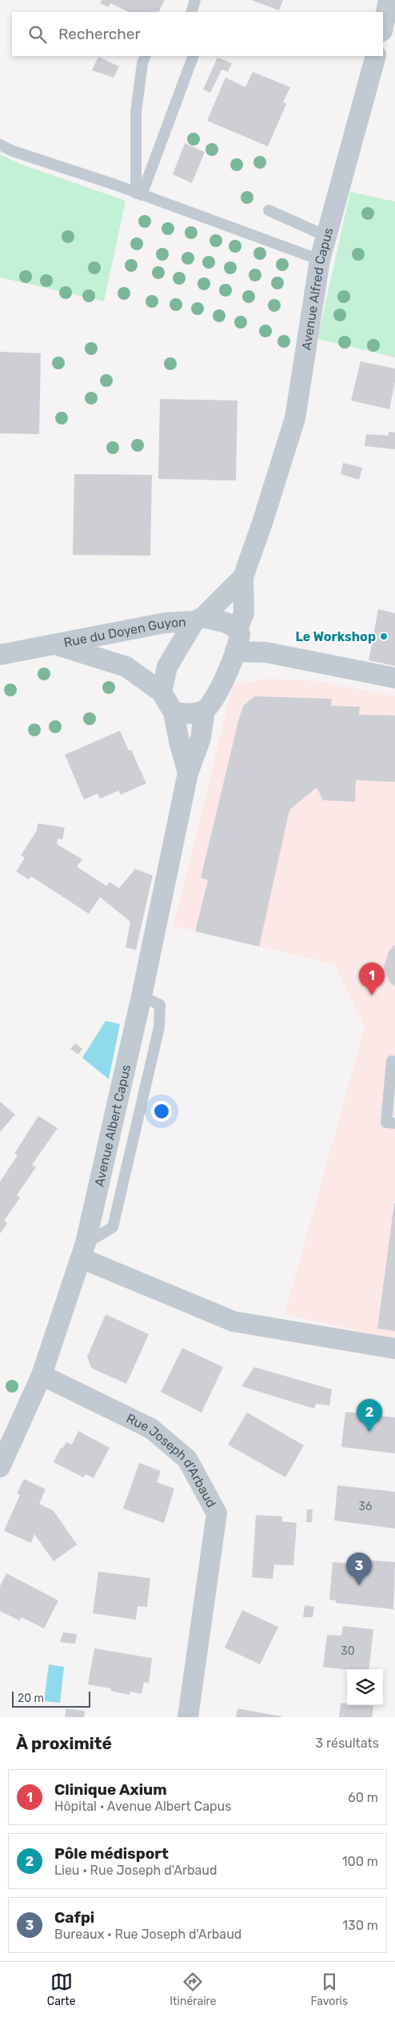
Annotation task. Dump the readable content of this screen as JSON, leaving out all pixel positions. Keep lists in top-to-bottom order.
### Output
{
  "streets": {
    "street": [
      "Avenue Alfred Capus",
      "Rue du Doyen Guyon",
      "Avenue Albert Capus",
      "Rue Joseph d'Arbaud"
    ]
  },
  "crossings": [
    ["Rue du Doyen Guyon", "Avenue Albert Capus"],
    ["Avenue Albert Capus", "Rue Joseph d'Arbaud"]
  ],
  "places": ["Le Workshop"],
  "house_numbers": ["36", "30"],
  "scale_bar": "20 m",
  "page": {
    "search": "Rechercher",
    "pins": ["1", "2", "3"],
    "scale": "20 m",
    "heading": ["À proximité", "3 résultats"],
    "list": [
      {
        "mark": "1",
        "name": "Clinique Axium",
        "note": "Hôpital · Avenue Albert Capus",
        "value": "60 m"
      },
      {
        "mark": "2",
        "name": "Pôle médisport",
        "note": "Lieu · Rue Joseph d'Arbaud",
        "value": "100 m"
      },
      {
        "mark": "3",
        "name": "Cafpi",
        "note": "Bureaux · Rue Joseph d'Arbaud",
        "value": "130 m"
      }
    ],
    "nav": ["Carte", "Itinéraire", "Favoris"]
  }
}
